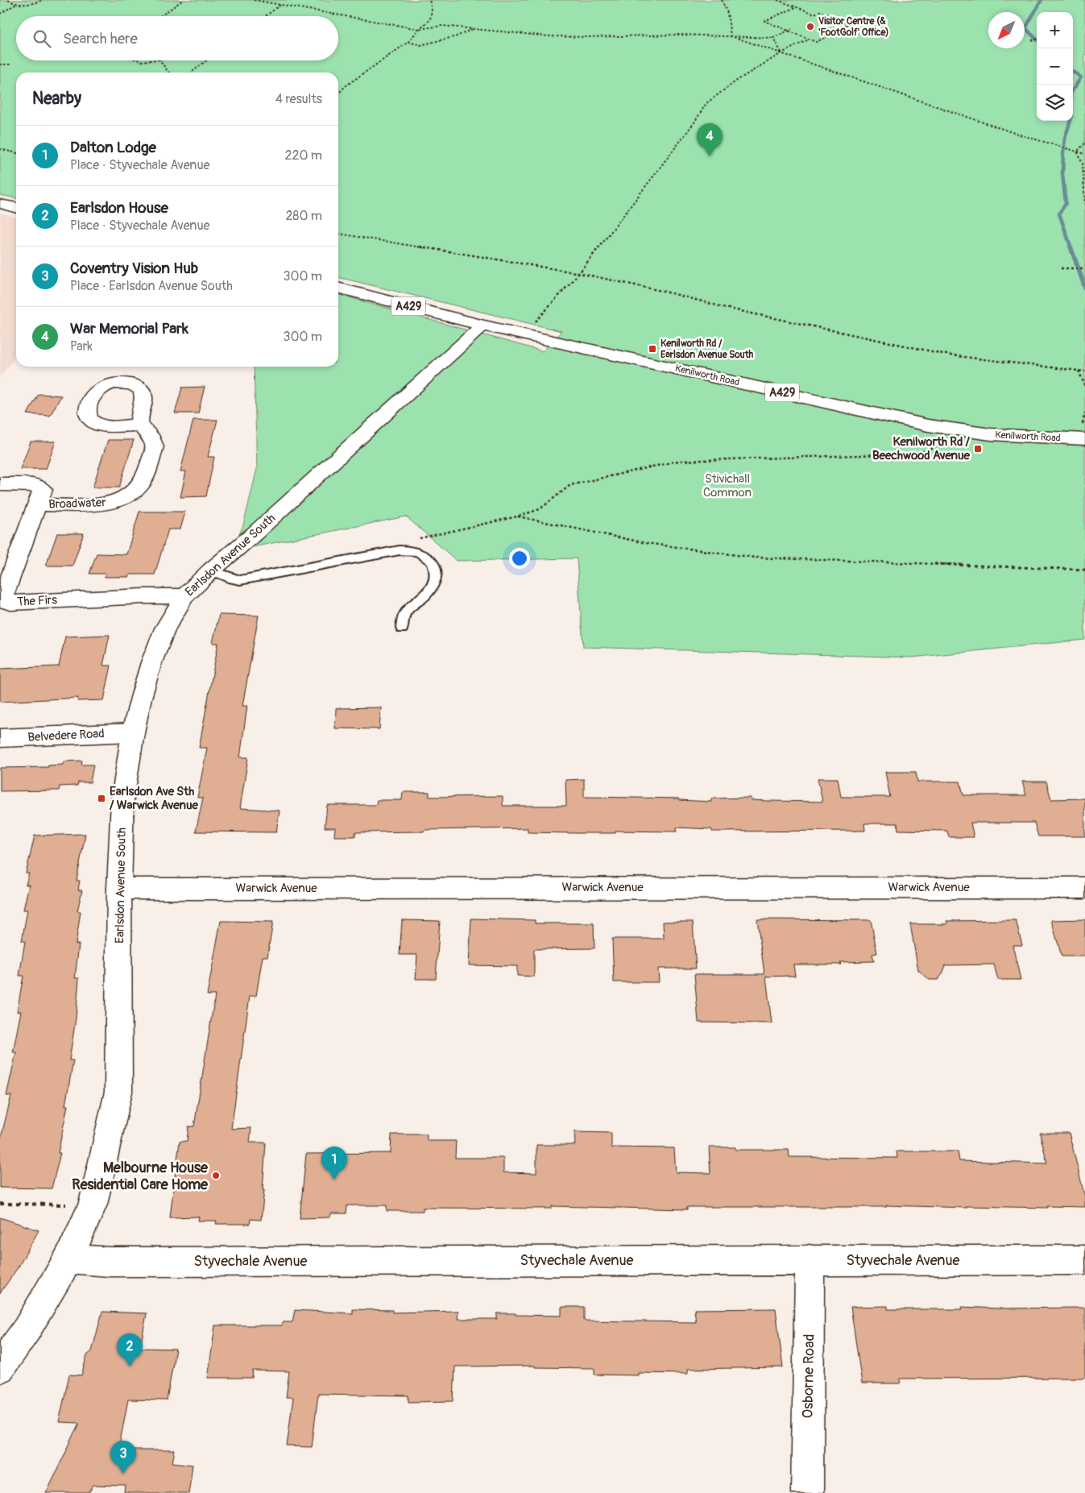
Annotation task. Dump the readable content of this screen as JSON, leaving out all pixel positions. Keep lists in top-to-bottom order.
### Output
{
  "streets": {
    "street": [
      "A429",
      "Kenilworth Road",
      "Broadwater",
      "Earlsdon Avenue South",
      "The Firs",
      "Belvedere Road",
      "Warwick Avenue",
      "Styvechale Avenue",
      "Osborne Road"
    ]
  },
  "crossings": [
    ["Kenilworth Road", "Earlsdon Avenue South"],
    ["Broadwater", "The Firs"],
    ["Earlsdon Avenue South", "The Firs"],
    ["Earlsdon Avenue South", "Belvedere Road"],
    ["Earlsdon Avenue South", "Warwick Avenue"],
    ["Earlsdon Avenue South", "Styvechale Avenue"],
    ["Styvechale Avenue", "Osborne Road"]
  ],
  "parks": ["Stivichall Common"],
  "places": {
    "other": ["Visitor Centre (& 'FootGolf' Office)", "Melbourne House Residential Care Home"],
    "transit": ["Kenilworth Rd / Earlsdon Avenue South", "Kenilworth Rd / Beechwood Avenue", "Earlsdon Ave Sth / Warwick Avenue"]
  },
  "north": "bottom left",
  "page": {
    "map_buttons": ["+", "−"],
    "search": "Search here",
    "heading": ["Nearby", "4 results"],
    "pins": [
      "4",
      "1",
      "2",
      "3"
    ],
    "list": [
      {
        "mark": "1",
        "name": "Dalton Lodge",
        "note": "Place · Styvechale Avenue",
        "value": "220 m"
      },
      {
        "mark": "2",
        "name": "Earlsdon House",
        "note": "Place · Styvechale Avenue",
        "value": "280 m"
      },
      {
        "mark": "3",
        "name": "Coventry Vision Hub",
        "note": "Place · Earlsdon Avenue South",
        "value": "300 m"
      },
      {
        "mark": "4",
        "name": "War Memorial Park",
        "note": "Park",
        "value": "300 m"
      }
    ]
  }
}
